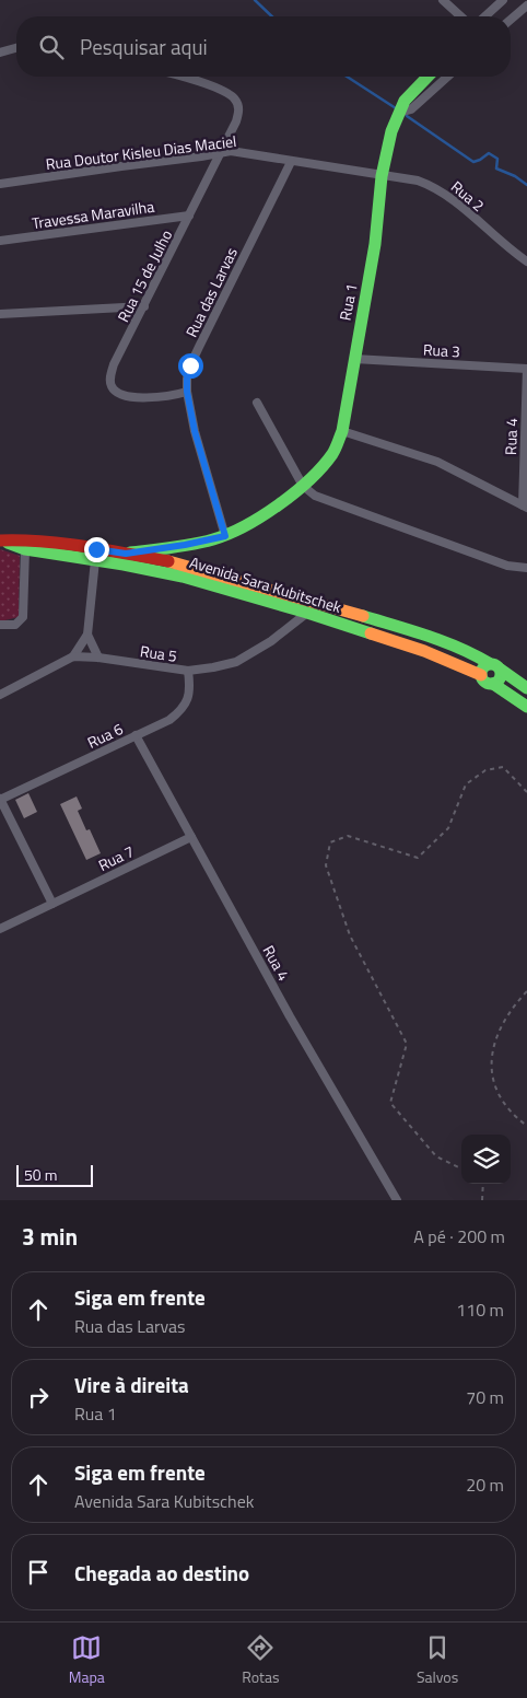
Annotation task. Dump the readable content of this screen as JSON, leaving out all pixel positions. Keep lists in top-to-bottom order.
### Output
{
  "streets": {
    "main road": ["Rua 1", "Avenida Sara Kubitschek"],
    "street": [
      "Rua Doutor Kisleu Dias Maciel",
      "Rua 2",
      "Travessa Maravilha",
      "Rua 15 de Julho",
      "Rua das Larvas",
      "Rua 3",
      "Rua 4",
      "Rua 5",
      "Rua 6",
      "Rua 7"
    ]
  },
  "crossings": [
    ["Rua Doutor Kisleu Dias Maciel", "Rua 2"],
    ["Rua Doutor Kisleu Dias Maciel", "Rua 15 de Julho"],
    ["Rua Doutor Kisleu Dias Maciel", "Rua das Larvas"],
    ["Rua Doutor Kisleu Dias Maciel", "Rua 1"],
    ["Rua 2", "Rua 1"],
    ["Travessa Maravilha", "Rua 15 de Julho"],
    ["Rua 15 de Julho", "Rua das Larvas"],
    ["Rua das Larvas", "Rua 1"],
    ["Rua 1", "Rua 3"],
    ["Rua 1", "Avenida Sara Kubitschek"],
    ["Rua 3", "Rua 4"],
    ["Rua 4", "Rua 6"],
    ["Rua 4", "Rua 7"],
    ["Avenida Sara Kubitschek", "Rua 5"],
    ["Rua 5", "Rua 6"]
  ],
  "scale_bar": "50 m",
  "page": {
    "search": "Pesquisar aqui",
    "scale": "50 m",
    "heading": ["3 min", "A pé · 200 m"],
    "list": [
      ["Siga em frente", "Rua das Larvas", "110 m"],
      ["Vire à direita", "Rua 1", "70 m"],
      ["Siga em frente", "Avenida Sara Kubitschek", "20 m"],
      "Chegada ao destino"
    ],
    "nav": ["Mapa", "Rotas", "Salvos"]
  }
}
